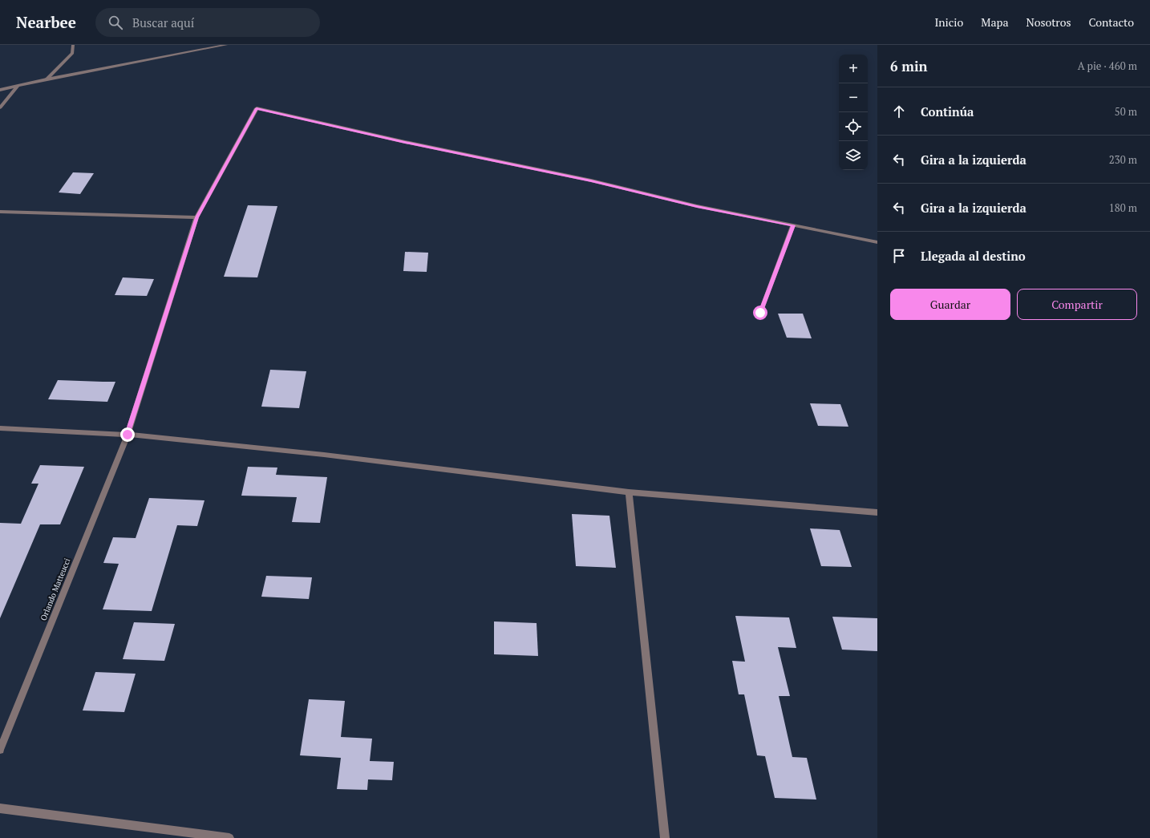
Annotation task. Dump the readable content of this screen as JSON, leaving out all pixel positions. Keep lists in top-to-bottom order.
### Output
{
  "streets": {
    "street": ["Orlando Matteucci"]
  },
  "page": {
    "header": "Nearbee",
    "search": "Buscar aquí",
    "nav": [
      "Inicio",
      "Mapa",
      "Nosotros",
      "Contacto"
    ],
    "heading": ["6 min", "A pie · 460 m"],
    "map_buttons": ["+", "−"],
    "list": [
      ["Continúa", "50 m"],
      ["Gira a la izquierda", "230 m"],
      ["Gira a la izquierda", "180 m"],
      "Llegada al destino"
    ],
    "buttons": ["Guardar", "Compartir"]
  }
}
